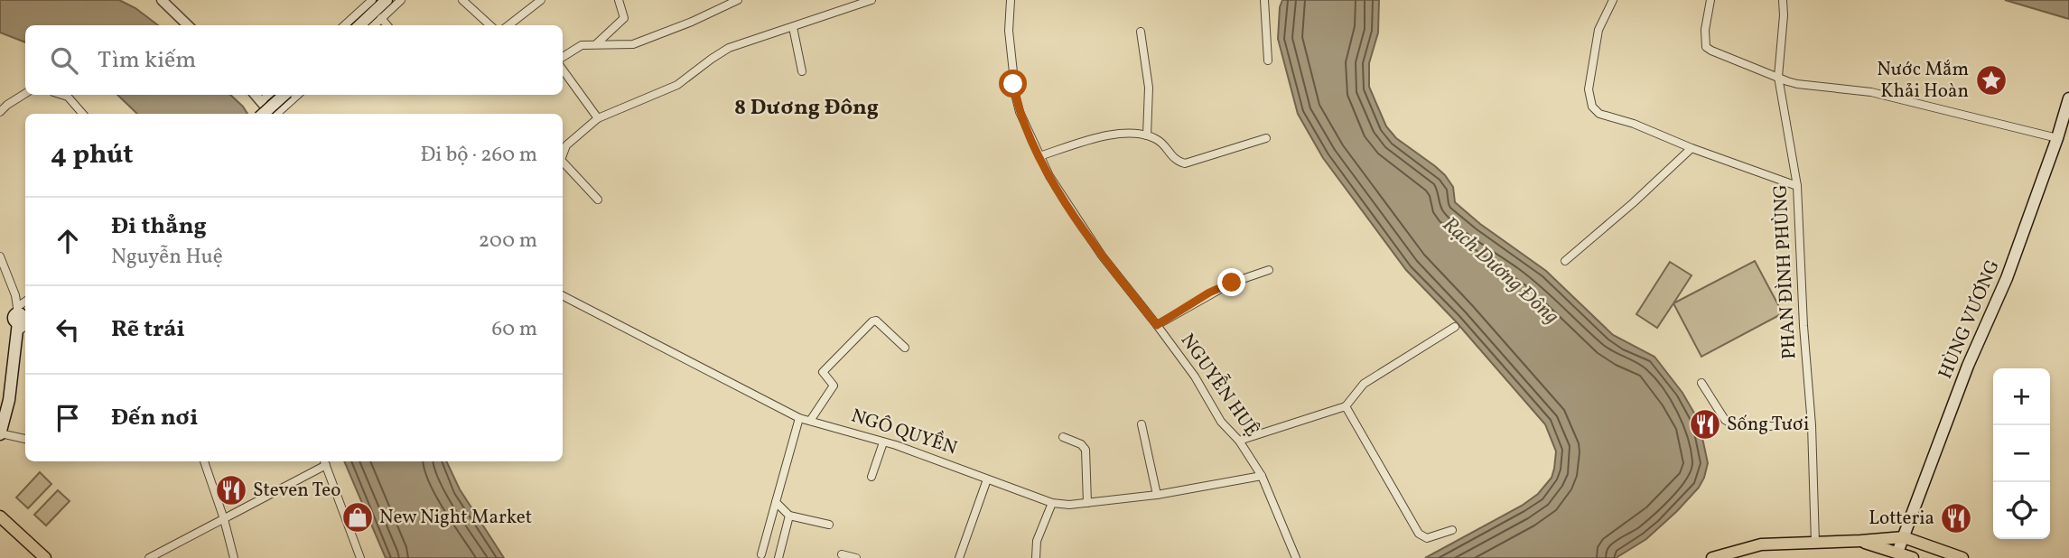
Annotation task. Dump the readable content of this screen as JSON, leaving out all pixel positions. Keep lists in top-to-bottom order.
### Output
{
  "streets": {
    "main road": ["HÙNG VƯƠNG"],
    "street": ["PHAN ĐÌNH PHÙNG", "NGUYỄN HUỆ", "NGÔ QUYỀN"]
  },
  "crossings": [
    ["NGUYỄN HUỆ", "NGÔ QUYỀN"]
  ],
  "districts": ["8 Dương Đông"],
  "water": ["Rạch Dương Đông"],
  "places": {
    "place": ["Nước Mắm Khải Hoàn"],
    "restaurant": ["Sống Tươi", "Steven Teo", "Lotteria"],
    "shop": ["New Night Market"]
  },
  "page": {
    "search": "Tìm kiếm",
    "heading": ["4 phút", "Đi bộ · 260 m"],
    "list": [
      ["Đi thẳng", "Nguyễn Huệ", "200 m"],
      ["Rẽ trái", "60 m"],
      "Đến nơi"
    ],
    "map_buttons": ["+", "−"]
  }
}
